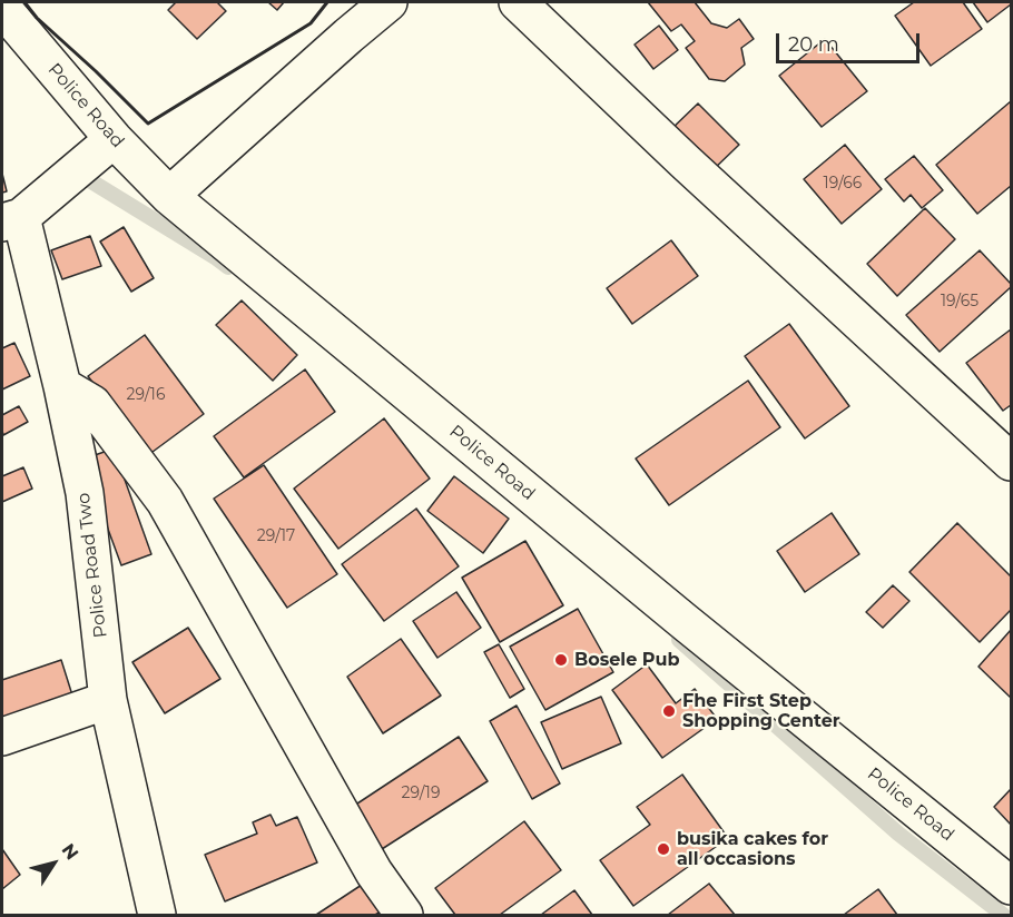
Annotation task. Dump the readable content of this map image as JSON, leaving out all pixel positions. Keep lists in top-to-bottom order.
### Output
{
  "streets": {
    "street": ["Police Road", "Police Road Two"]
  },
  "places": ["Bosele Pub", "Fhe First Step Shopping Center", "busika cakes for all occasions"],
  "house_numbers": [
    "19/66",
    "19/65",
    "29/16",
    "29/17",
    "29/19"
  ],
  "scale_bar": "20 m",
  "north": "top right"
}
